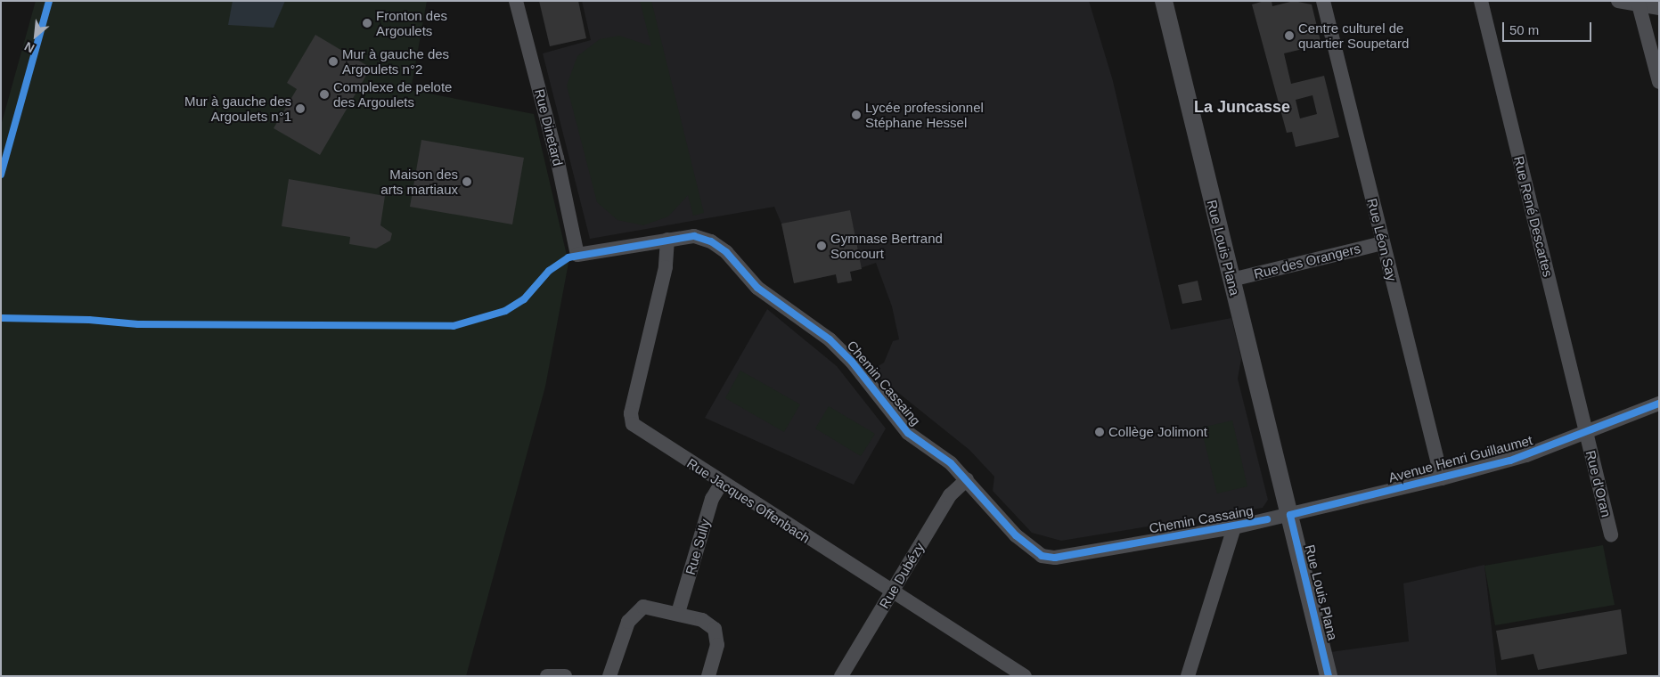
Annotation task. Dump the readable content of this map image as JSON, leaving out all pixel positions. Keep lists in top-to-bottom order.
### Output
{
  "streets": {
    "street": [
      "Rue Dinetard",
      "Rue René Descartes",
      "Rue Léon Say",
      "Rue Louis Plana",
      "Rue des Orangers",
      "Chemin Cassaing",
      "Avenue Henri Guillaumet",
      "Rue d'Oran",
      "Rue Jacques Offenbach",
      "Rue Sully",
      "Rue Dubézy"
    ]
  },
  "crossings": [
    ["Rue Dinetard", "Chemin Cassaing"],
    ["Rue René Descartes", "Avenue Henri Guillaumet"],
    ["Rue René Descartes", "Rue d'Oran"],
    ["Rue Léon Say", "Rue des Orangers"],
    ["Rue Léon Say", "Avenue Henri Guillaumet"],
    ["Rue Louis Plana", "Rue des Orangers"],
    ["Rue Louis Plana", "Chemin Cassaing"],
    ["Rue Louis Plana", "Avenue Henri Guillaumet"],
    ["Chemin Cassaing", "Avenue Henri Guillaumet"],
    ["Chemin Cassaing", "Rue Jacques Offenbach"],
    ["Chemin Cassaing", "Rue Dubézy"],
    ["Avenue Henri Guillaumet", "Rue d'Oran"],
    ["Rue Jacques Offenbach", "Rue Sully"],
    ["Rue Jacques Offenbach", "Rue Dubézy"]
  ],
  "districts": ["La Juncasse"],
  "places": [
    "Fronton des Argoulets",
    "Centre culturel de quartier Soupetard",
    "Mur à gauche des Argoulets n°2",
    "Complexe de pelote des Argoulets",
    "Mur à gauche des Argoulets n°1",
    "Lycée professionnel Stéphane Hessel",
    "Maison des arts martiaux",
    "Gymnase Bertrand Soncourt",
    "Collège Jolimont"
  ],
  "scale_bar": "50 m",
  "north": "bottom left"
}
